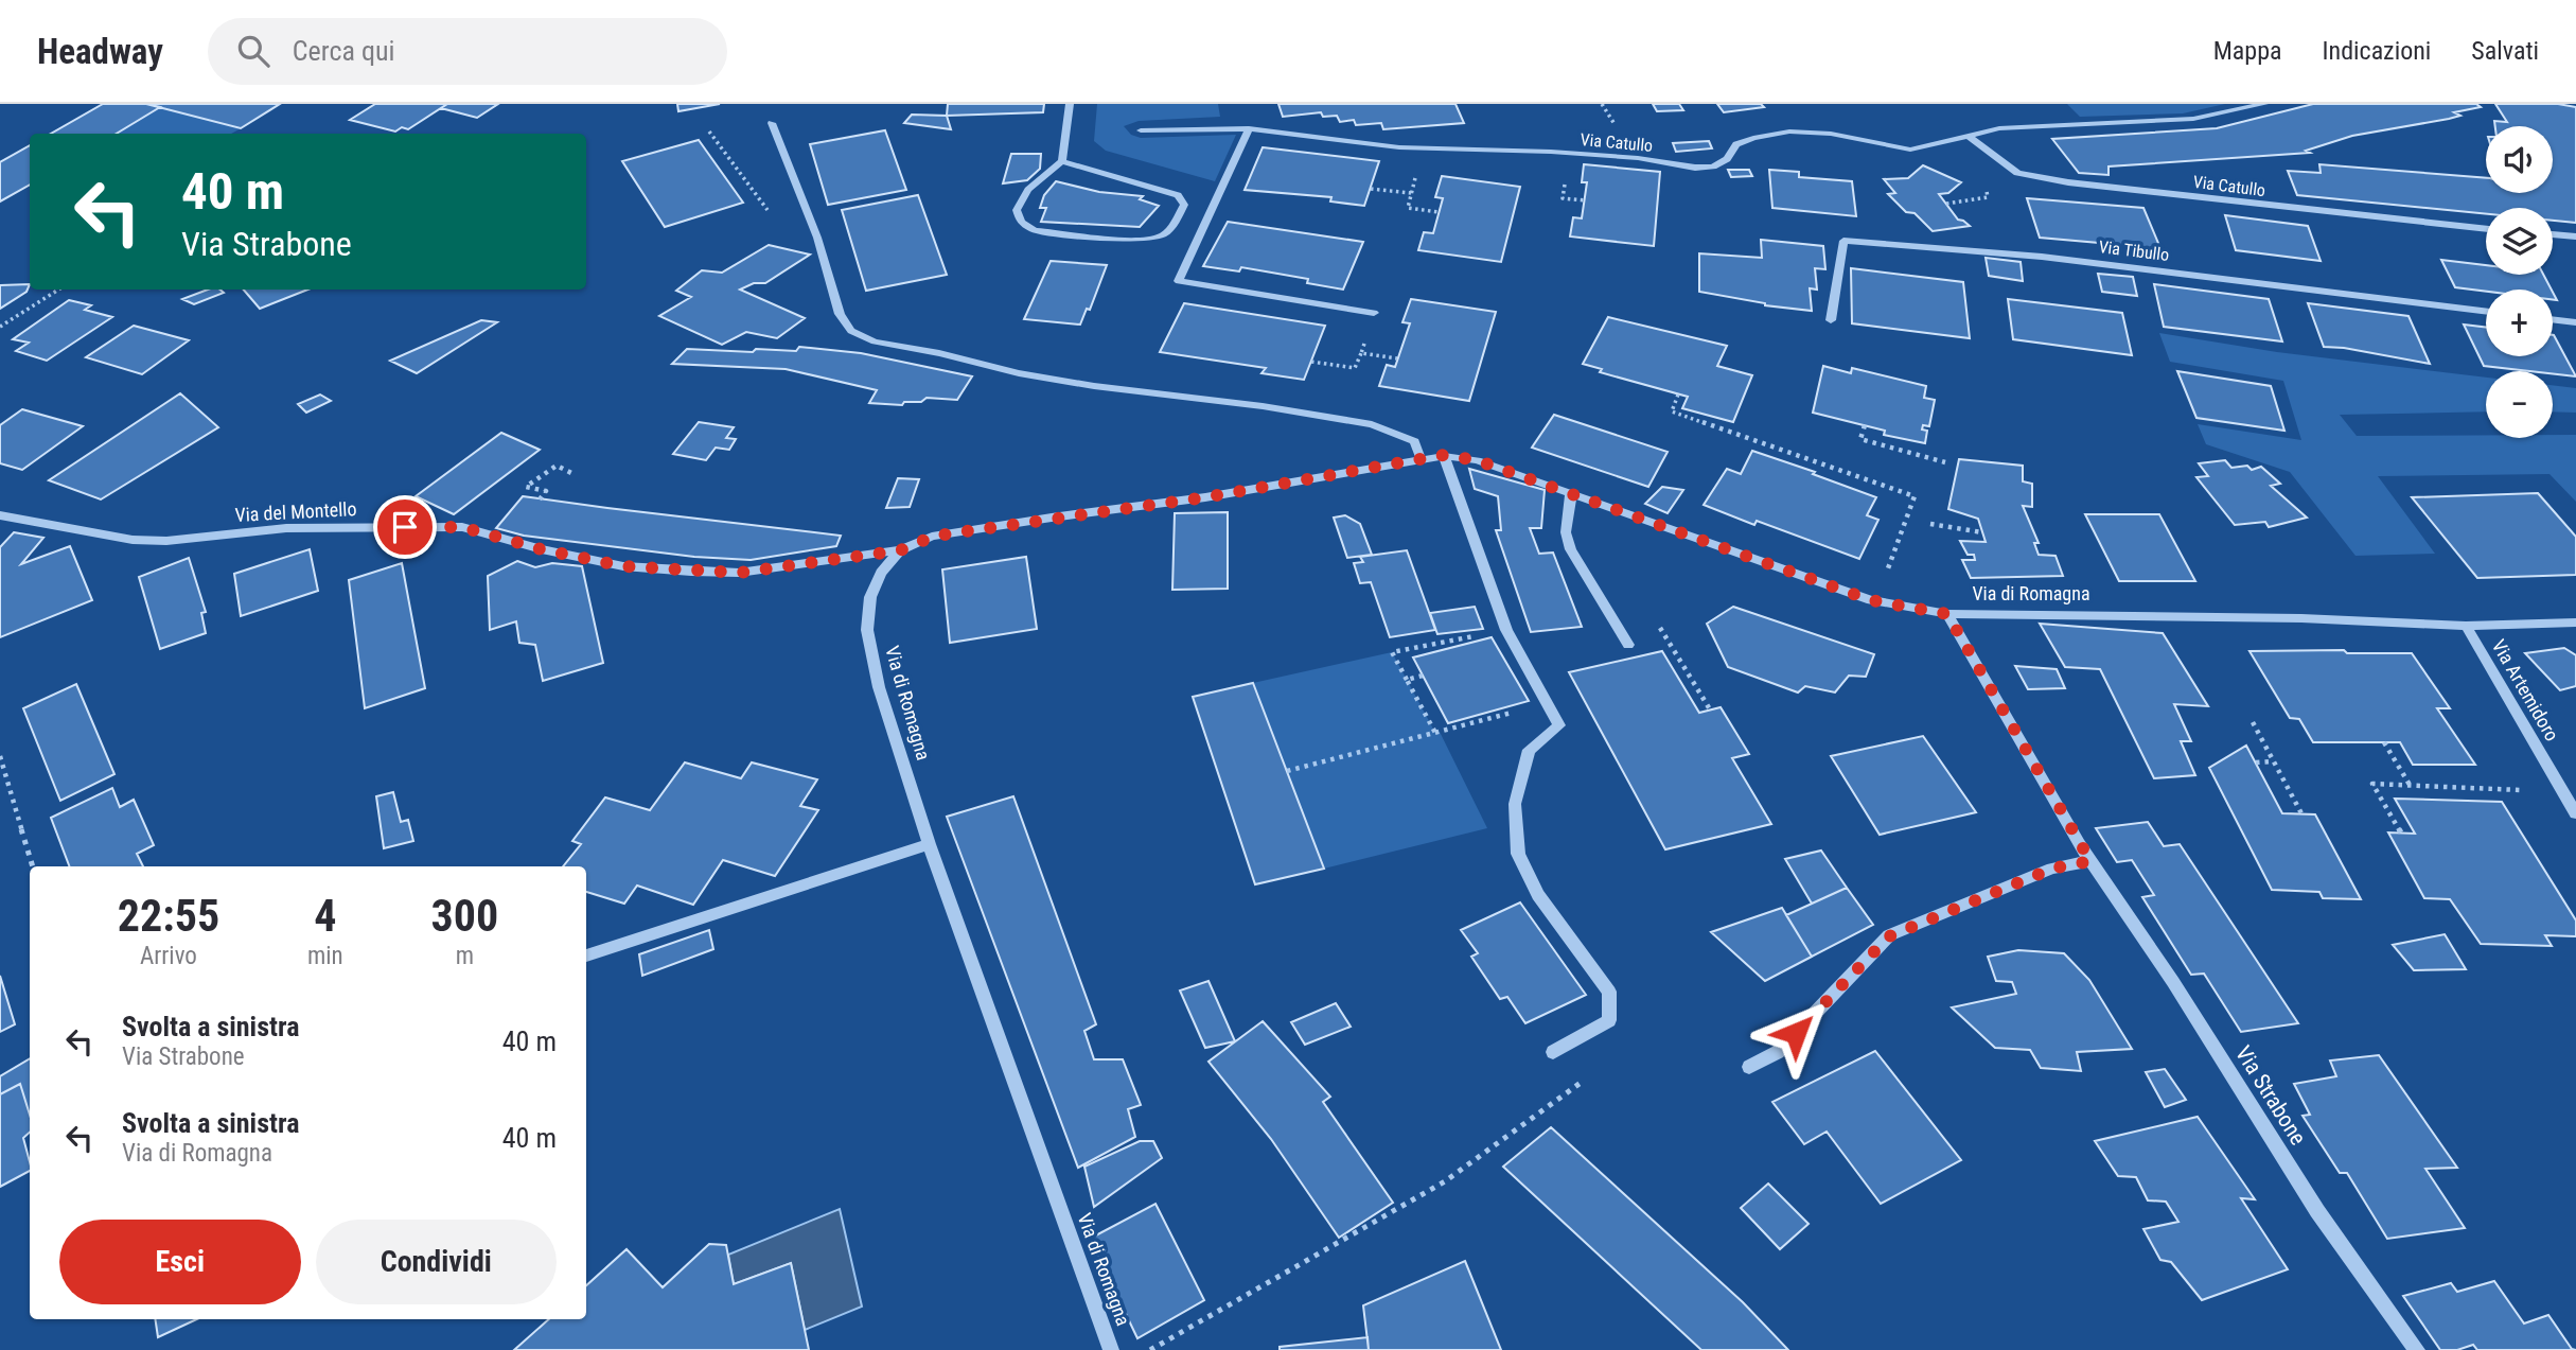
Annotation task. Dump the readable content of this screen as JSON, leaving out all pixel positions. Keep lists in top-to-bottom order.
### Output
{
  "streets": {
    "street": [
      "Via Catullo",
      "Via Tibullo",
      "Via del Montello",
      "Via di Romagna",
      "Via Artemidoro",
      "Via Strabone"
    ]
  },
  "crossings": [
    ["Via del Montello", "Via di Romagna"],
    ["Via di Romagna", "Via Artemidoro"],
    ["Via di Romagna", "Via Strabone"]
  ],
  "page": {
    "header": "Headway",
    "search": "Cerca qui",
    "nav": ["Mappa", "Indicazioni", "Salvati"],
    "map_buttons": ["+", "−"],
    "turn": ["40 m", "Via Strabone"],
    "eta": [
      "22:55",
      "Arrivo",
      "4",
      "min",
      "300",
      "m"
    ],
    "list": [
      {
        "name": "Svolta a sinistra",
        "note": "Via Strabone",
        "value": "40 m"
      },
      {
        "name": "Svolta a sinistra",
        "note": "Via di Romagna",
        "value": "40 m"
      }
    ],
    "buttons": ["Esci", "Condividi"]
  }
}
